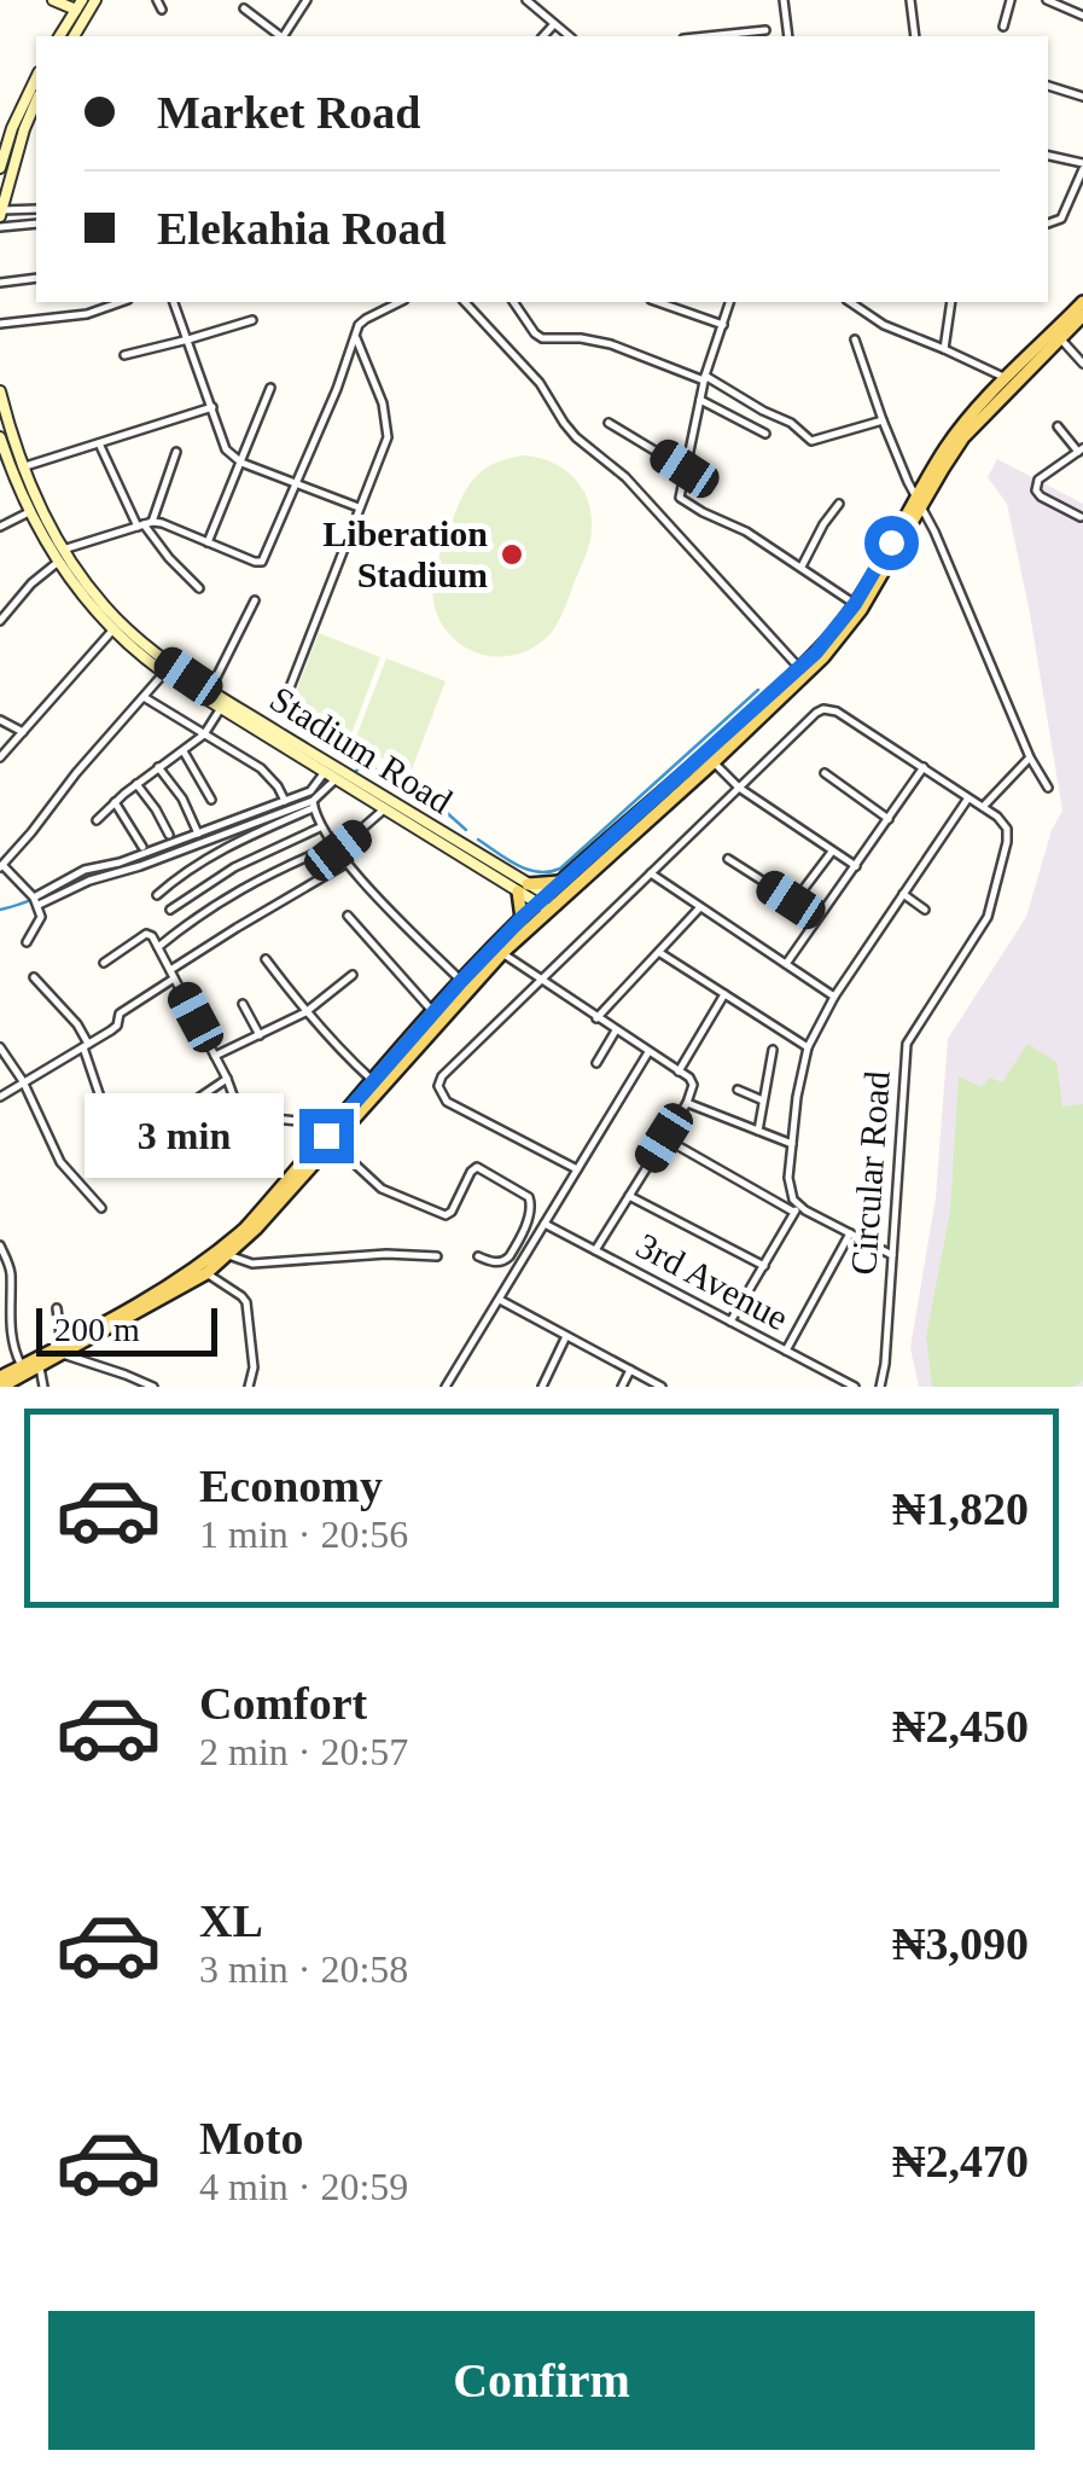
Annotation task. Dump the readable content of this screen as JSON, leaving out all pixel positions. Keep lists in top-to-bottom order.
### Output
{
  "streets": {
    "main road": ["Stadium Road"],
    "street": ["Circular Road", "3rd Avenue"]
  },
  "places": ["Liberation Stadium"],
  "scale_bar": "200 m",
  "page": {
    "banner": ["Market Road", "Elekahia Road"],
    "bubble": "3 min",
    "scale": "200 m",
    "list": [
      {
        "name": "Economy",
        "note": "1 min · 20:56",
        "value": "₦1,820"
      },
      {
        "name": "Comfort",
        "note": "2 min · 20:57",
        "value": "₦2,450"
      },
      {
        "name": "XL",
        "note": "3 min · 20:58",
        "value": "₦3,090"
      },
      {
        "name": "Moto",
        "note": "4 min · 20:59",
        "value": "₦2,470"
      }
    ],
    "buttons": "Confirm"
  }
}
